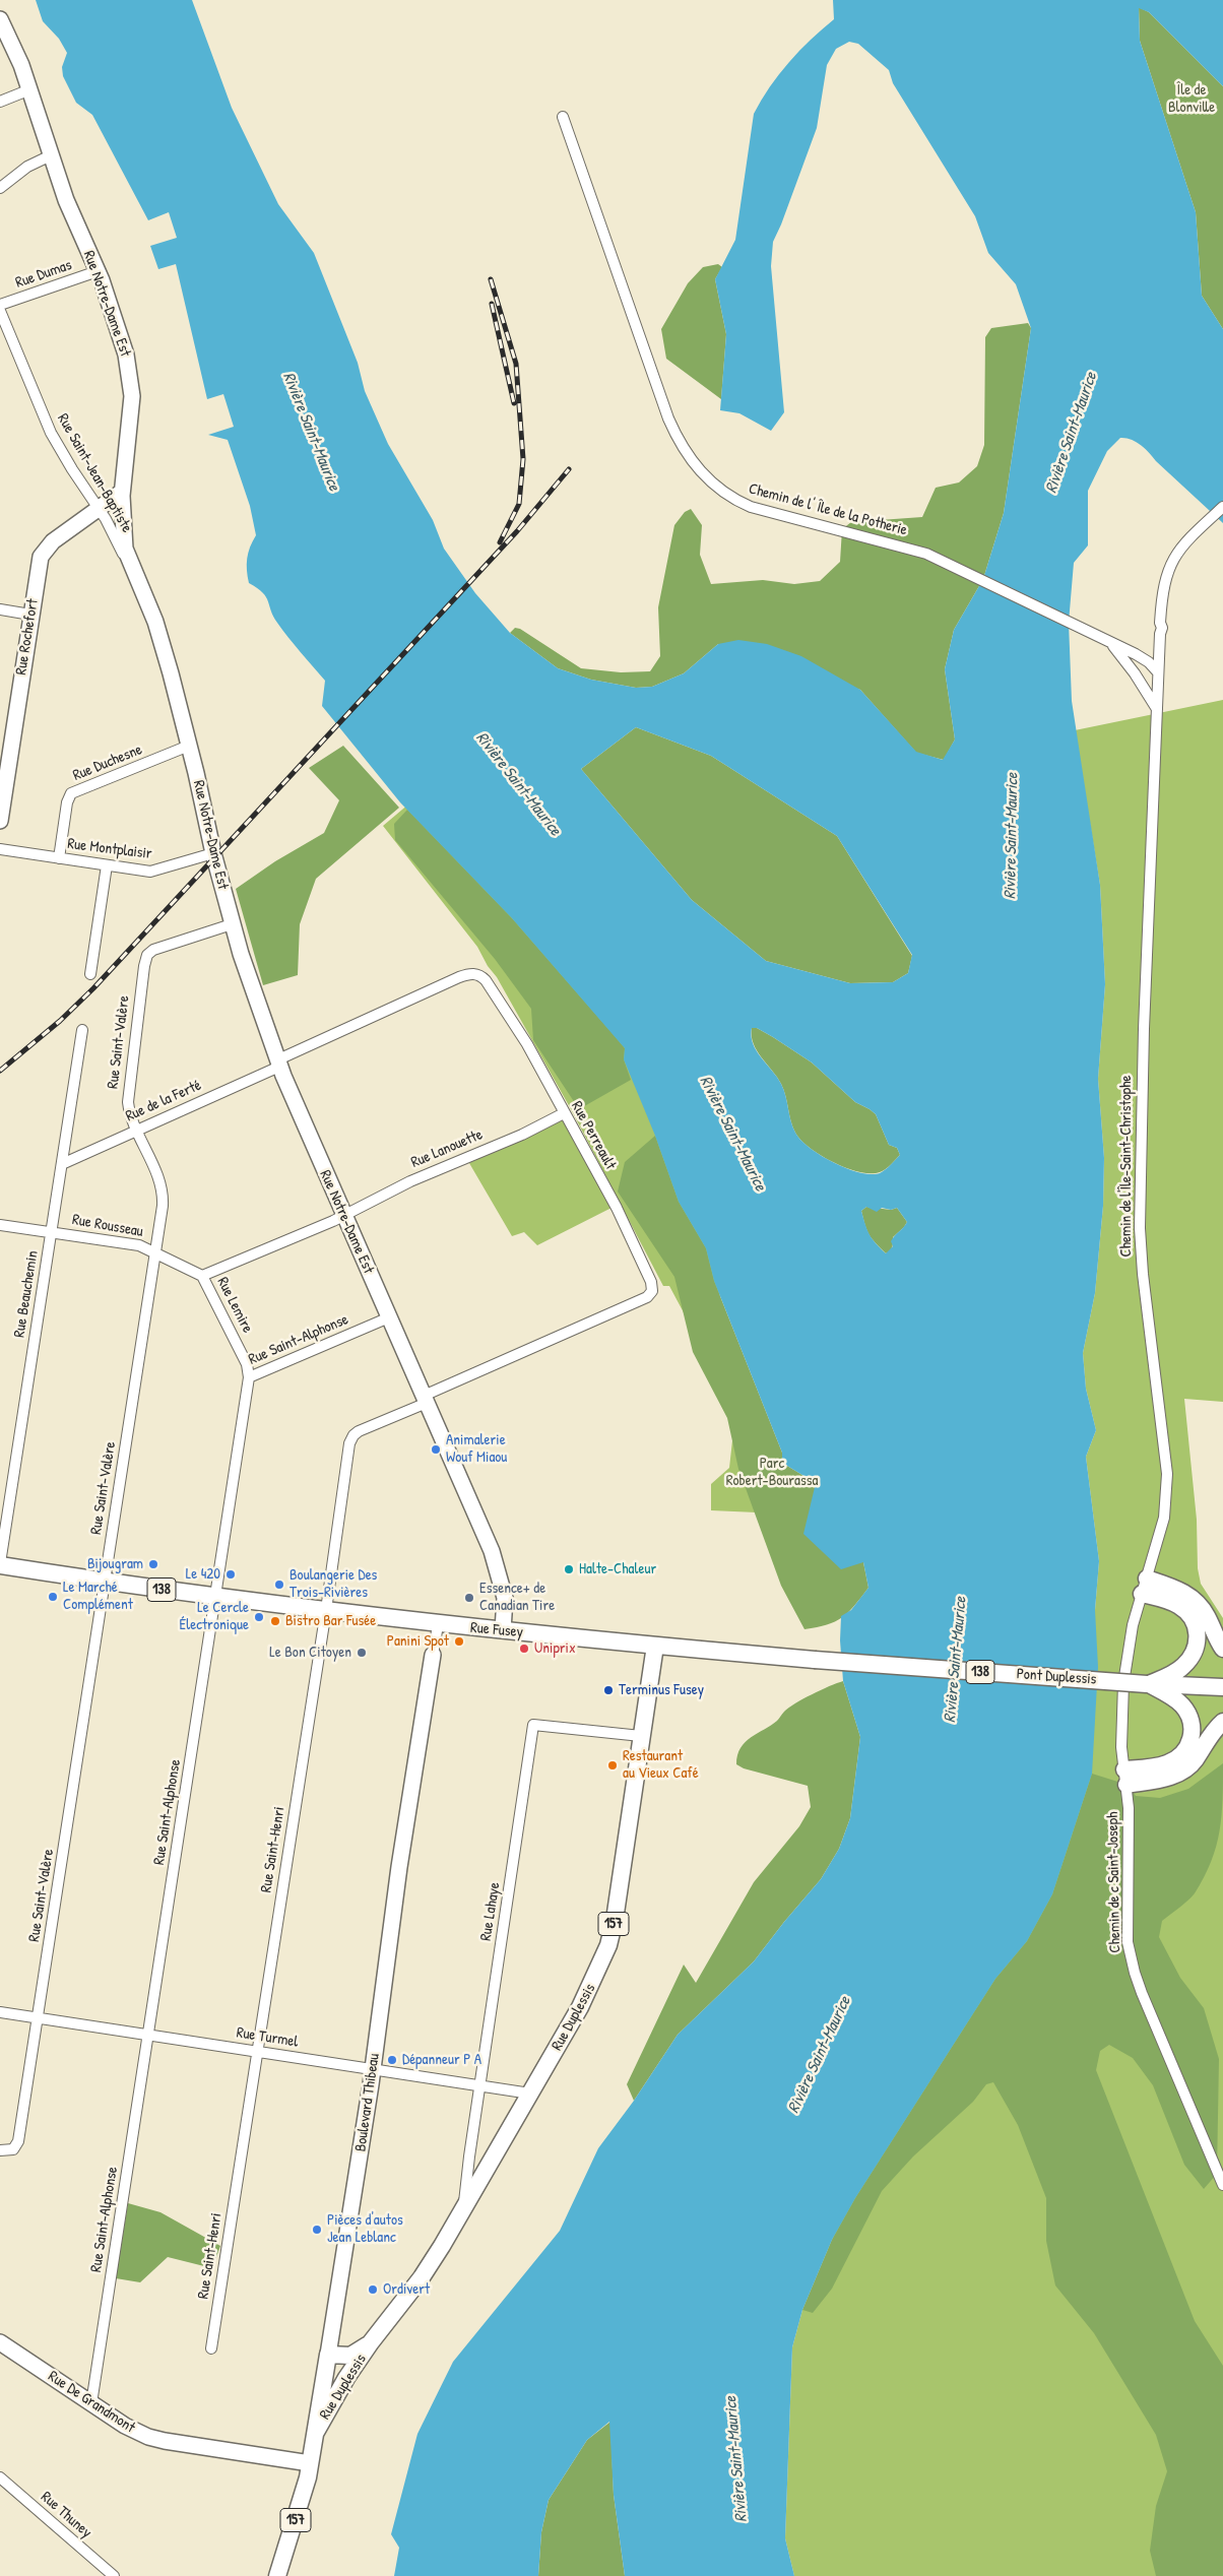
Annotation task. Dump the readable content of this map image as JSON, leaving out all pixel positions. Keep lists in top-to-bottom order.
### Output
{
  "streets": {
    "main road": [
      "138",
      "Rue Fusey",
      "Pont Duplessis",
      "157",
      "Rue Duplessis",
      "Boulevard Thibeau"
    ],
    "street": [
      "Rue Dumas",
      "Rue Notre-Dame Est",
      "Rue Saint-Jean-Baptiste",
      "Chemin de l' Île de la Potherie",
      "Rue Rochefort",
      "Rue Duchesne",
      "Rue Montplaisir",
      "Rue Saint-Valère",
      "Rue de la Ferté",
      "Rue Perreault",
      "Rue Lanouette",
      "Chemin de l'Île-Saint-Christophe",
      "Rue Rousseau",
      "Rue Beauchemin",
      "Rue Lemire",
      "Rue Saint-Alphonse",
      "Rue Saint-Henri",
      "Chemin de c Saint-Joseph",
      "Rue Lahaye",
      "Rue Turmel",
      "Rue De Grandmont",
      "Rue Thuney"
    ]
  },
  "crossings": [
    ["Rue Dumas", "Rue Notre-Dame Est"],
    ["Rue Notre-Dame Est", "Rue Saint-Jean-Baptiste"],
    ["Rue Notre-Dame Est", "Rue Rochefort"],
    ["Rue Notre-Dame Est", "Rue Duchesne"],
    ["Rue Notre-Dame Est", "Rue Montplaisir"],
    ["Rue Notre-Dame Est", "Rue Saint-Valère"],
    ["Rue Notre-Dame Est", "Rue de la Ferté"],
    ["Rue Notre-Dame Est", "Rue Perreault"],
    ["Rue Notre-Dame Est", "Rue Lanouette"],
    ["Rue Notre-Dame Est", "Rue Saint-Alphonse"],
    ["Rue Notre-Dame Est", "Rue Fusey"],
    ["Rue Notre-Dame Est", "Rue Saint-Henri"],
    ["Rue Saint-Jean-Baptiste", "Rue Rochefort"],
    ["Chemin de l' Île de la Potherie", "Chemin de l'Île-Saint-Christophe"],
    ["Rue Duchesne", "Rue Montplaisir"],
    ["Rue Saint-Valère", "Rue de la Ferté"],
    ["Rue Saint-Valère", "Rue Rousseau"],
    ["Rue Saint-Valère", "Rue Fusey"],
    ["Rue Saint-Valère", "Rue Turmel"],
    ["Rue de la Ferté", "Rue Perreault"],
    ["Rue de la Ferté", "Rue Beauchemin"],
    ["Rue Perreault", "Rue Lanouette"],
    ["Rue Perreault", "Rue Saint-Henri"],
    ["Chemin de l'Île-Saint-Christophe", "Chemin de c Saint-Joseph"],
    ["Rue Rousseau", "Rue Beauchemin"],
    ["Rue Rousseau", "Rue Lemire"],
    ["Rue Beauchemin", "Rue Fusey"],
    ["Rue Lemire", "Rue Saint-Alphonse"],
    ["Rue Saint-Alphonse", "Rue Fusey"],
    ["Rue Saint-Alphonse", "Rue Turmel"],
    ["Rue Saint-Alphonse", "Rue De Grandmont"],
    ["138", "Pont Duplessis"],
    ["Rue Fusey", "Pont Duplessis"],
    ["Rue Fusey", "Rue Saint-Henri"],
    ["Rue Fusey", "Rue Duplessis"],
    ["Rue Fusey", "Boulevard Thibeau"],
    ["Rue Saint-Henri", "Rue Turmel"],
    ["Rue Lahaye", "Rue Duplessis"],
    ["Rue Lahaye", "Rue Turmel"],
    ["Rue Duplessis", "Rue Turmel"],
    ["Rue Duplessis", "Boulevard Thibeau"],
    ["Rue Turmel", "Boulevard Thibeau"],
    ["Boulevard Thibeau", "Rue De Grandmont"]
  ],
  "water": ["Rivière Saint-Maurice"],
  "parks": ["Île de Blonville", "Parc Robert-Bourassa"],
  "places": [
    "Animalerie Wouf Miaou",
    "Bijougram",
    "Halte-Chaleur",
    "Le 420",
    "Boulangerie Des Trois-Rivières",
    "Le Marché Complément",
    "Essence+ de Canadian Tire",
    "Le Cercle Électronique",
    "Bistro Bar Fusée",
    "Panini Spot",
    "Uniprix",
    "Le Bon Citoyen",
    "Terminus Fusey",
    "Restaurant au Vieux Café",
    "Dépanneur P A",
    "Pièces d'autos Jean Leblanc",
    "Ordivert"
  ]
}
